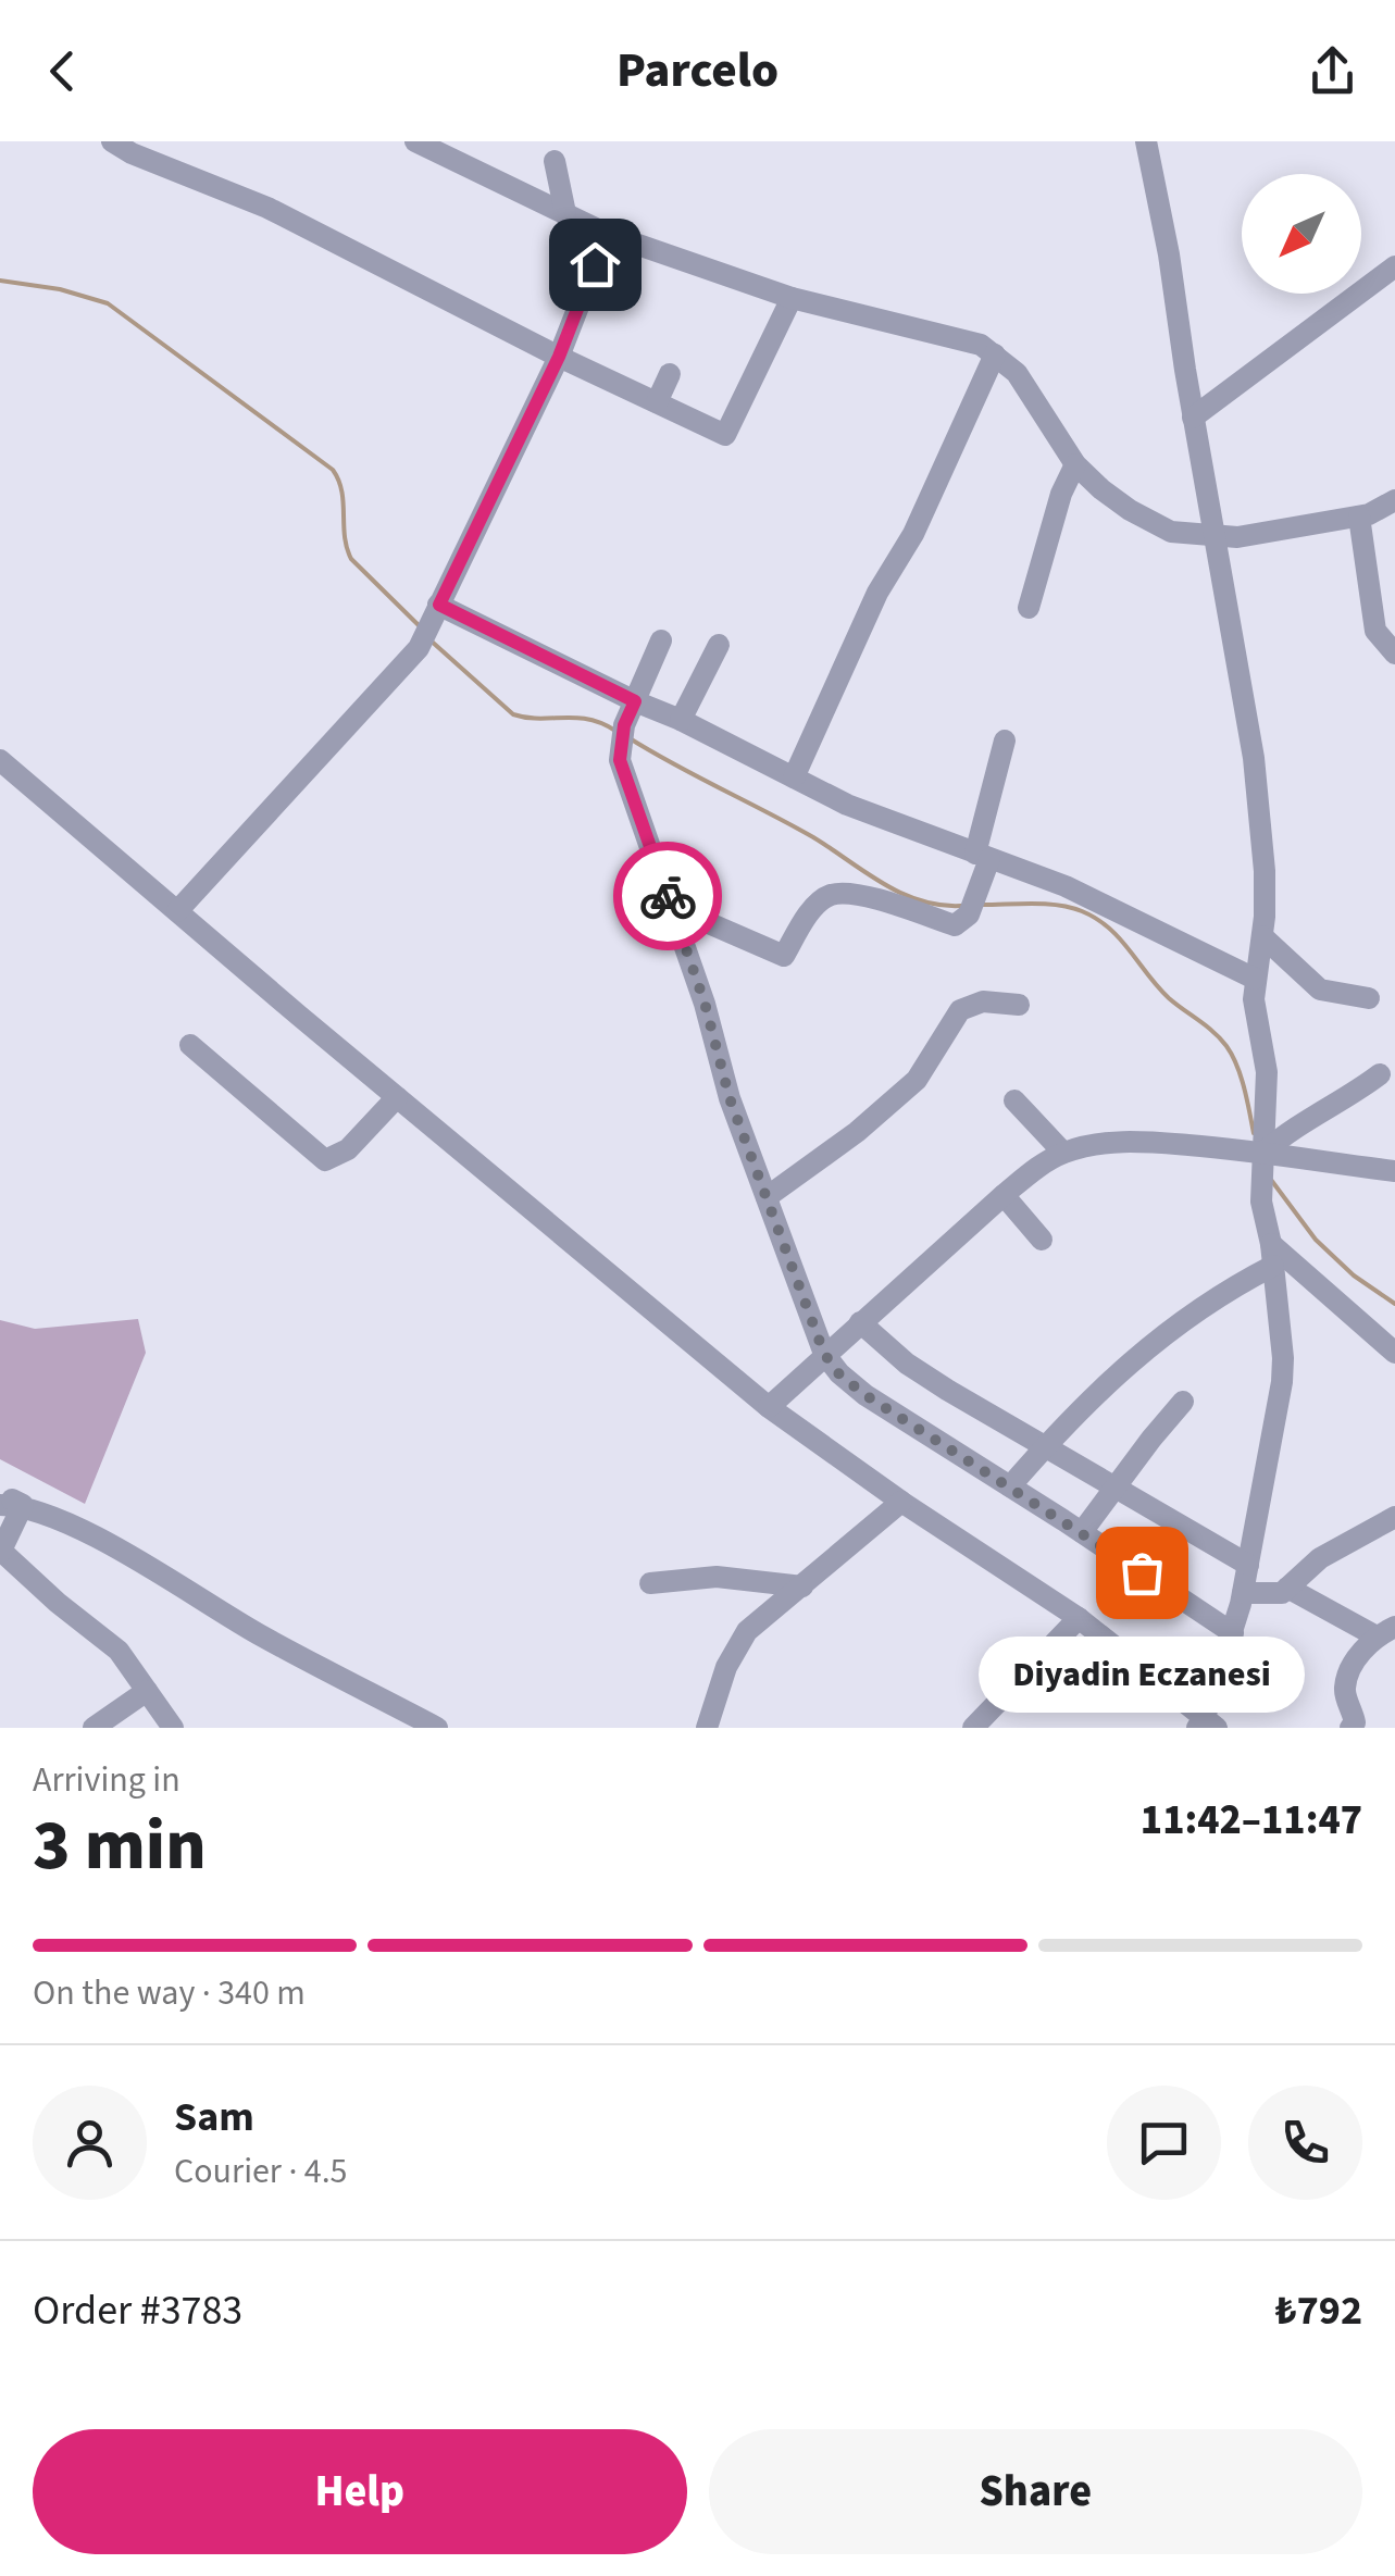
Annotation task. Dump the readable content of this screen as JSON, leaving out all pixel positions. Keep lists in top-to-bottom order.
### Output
{
  "places": ["Diyadin Eczanesi"],
  "north": "bottom left",
  "page": {
    "header": "Parcelo",
    "bubble": "Diyadin Eczanesi",
    "heading": ["3 min", "Arriving in", "11:42–11:47"],
    "panel": [
      "Sam",
      "Courier · 4.5",
      "Order #3783",
      "₺792"
    ],
    "bar": "On the way · 340 m",
    "buttons": ["Help", "Share"]
  }
}
